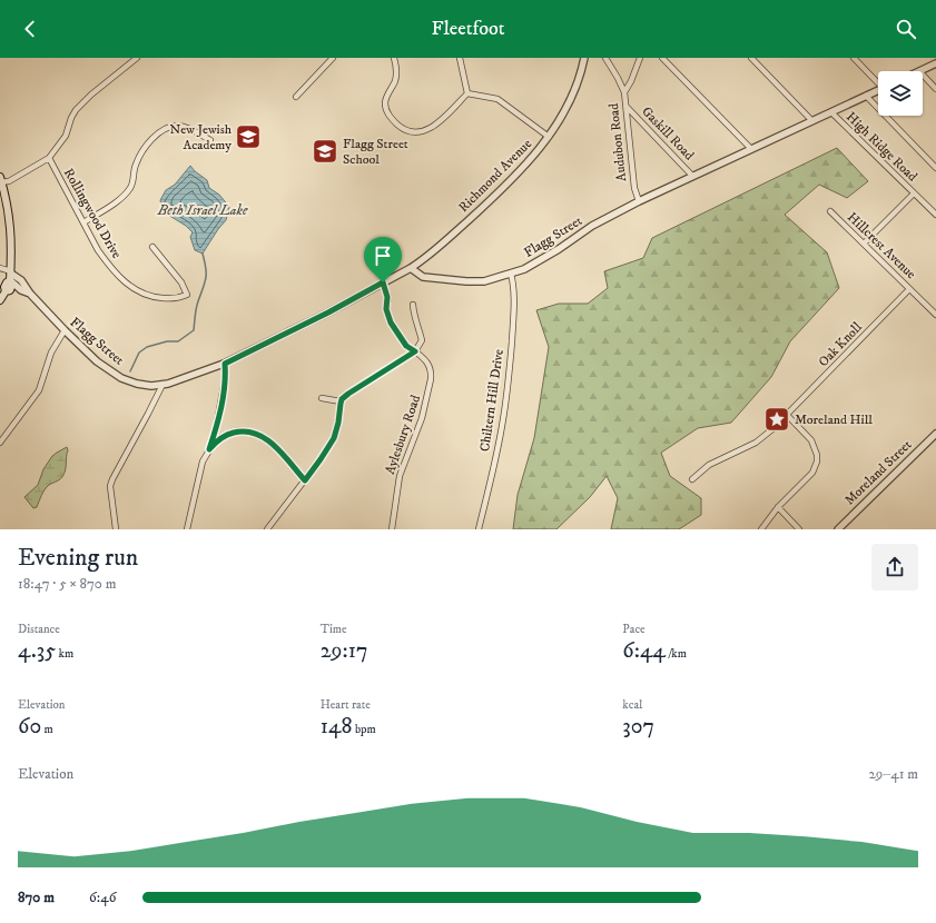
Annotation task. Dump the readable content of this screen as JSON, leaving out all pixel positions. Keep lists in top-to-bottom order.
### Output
{
  "streets": {
    "street": [
      "Gaskill Road",
      "Audubon Road",
      "High Ridge Road",
      "Richmond Avenue",
      "Rollingwood Drive",
      "Flagg Street",
      "Hillcrest Avenue",
      "Oak Knoll",
      "Chiltern Hill Drive",
      "Aylesbury Road",
      "Moreland Street"
    ]
  },
  "crossings": [
    ["Gaskill Road", "Audubon Road"],
    ["Gaskill Road", "Flagg Street"],
    ["Audubon Road", "Flagg Street"],
    ["High Ridge Road", "Flagg Street"],
    ["Richmond Avenue", "Flagg Street"],
    ["Flagg Street", "Chiltern Hill Drive"],
    ["Flagg Street", "Aylesbury Road"],
    ["Hillcrest Avenue", "Oak Knoll"]
  ],
  "water": ["Beth Israel Lake"],
  "places": {
    "school or university": ["New Jewish Academy", "Flagg Street School"],
    "place": ["Moreland Hill"]
  },
  "page": {
    "header": "Fleetfoot",
    "heading": ["Evening run", "18:47 · 5 × 870 m"],
    "stats": [
      ["Distance", "4.35 km"],
      ["Time", "29:17"],
      ["Pace", "6:44 /km"],
      ["Elevation", "60 m"],
      ["Heart rate", "148 bpm"],
      ["kcal", "307"]
    ],
    "chart": ["Elevation", "29–41 m"],
    "list": [
      {
        "name": "870 m",
        "note": "6:46"
      }
    ]
  }
}
